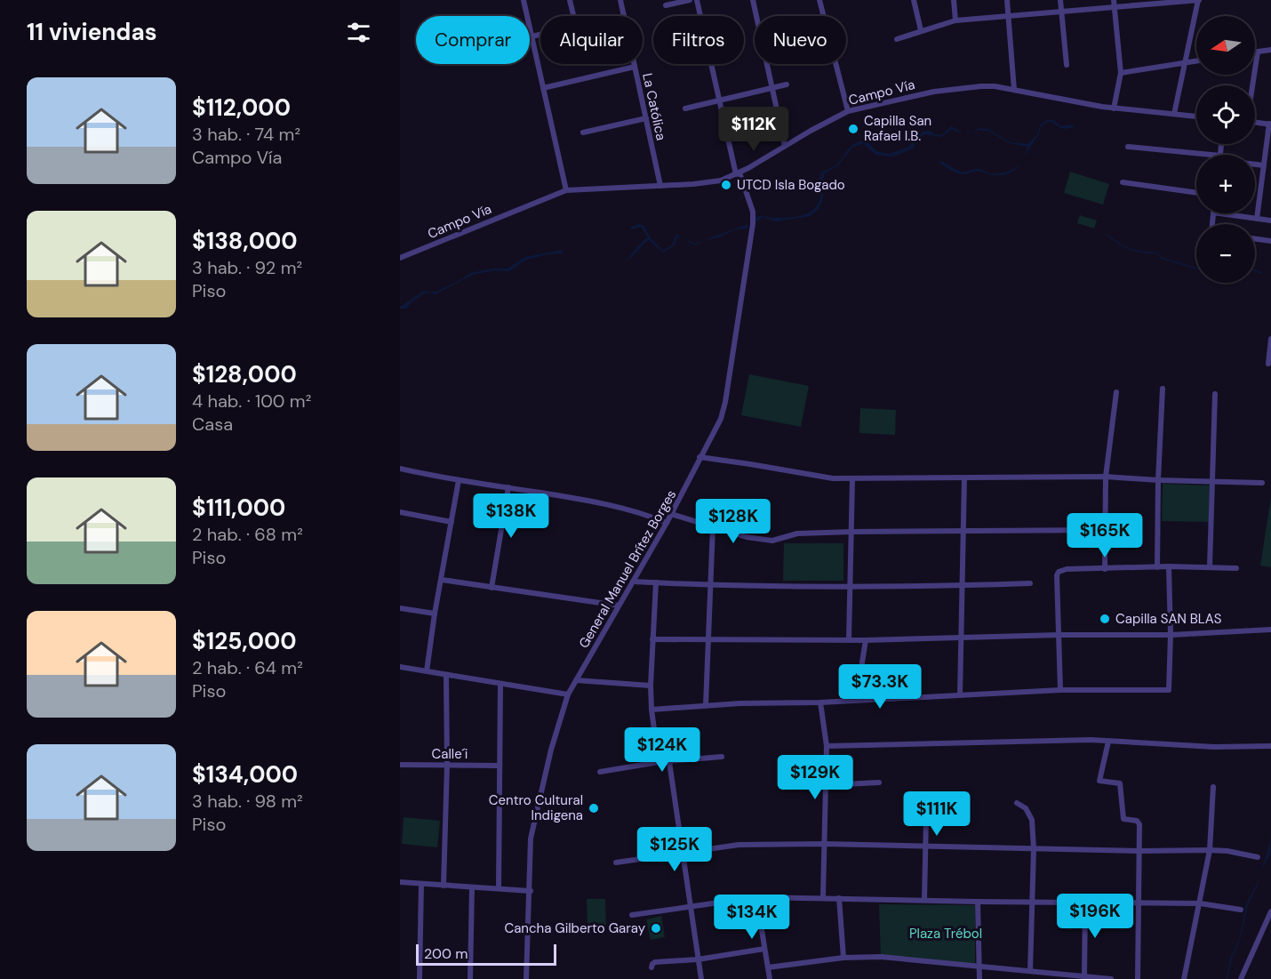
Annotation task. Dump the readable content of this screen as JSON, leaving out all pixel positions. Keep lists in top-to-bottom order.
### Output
{
  "streets": {
    "street": [
      "Campo Vía",
      "La Católica",
      "General Manuel Brítez Borges",
      "Calle´i"
    ]
  },
  "crossings": [
    ["Campo Vía", "La Católica"],
    ["Campo Vía", "General Manuel Brítez Borges"]
  ],
  "parks": ["Plaza Trébol"],
  "places": [
    "Capilla San Rafael I.B.",
    "UTCD Isla Bogado",
    "Capilla SAN BLAS",
    "Centro Cultural Indigena",
    "Cancha Gilberto Garay"
  ],
  "scale_bar": "200 m",
  "north": "left",
  "page": {
    "heading": "11 viviendas",
    "map_buttons": ["+", "−"],
    "chip": [
      "Comprar",
      "Alquilar",
      "Filtros",
      "Nuevo"
    ],
    "list": [
      {
        "name": "$112,000",
        "note": "3 hab. · 74 m² · Campo Vía"
      },
      {
        "name": "$138,000",
        "note": "3 hab. · 92 m² · Piso"
      },
      {
        "name": "$128,000",
        "note": "4 hab. · 100 m² · Casa"
      },
      {
        "name": "$111,000",
        "note": "2 hab. · 68 m² · Piso"
      },
      {
        "name": "$125,000",
        "note": "2 hab. · 64 m² · Piso"
      },
      {
        "name": "$134,000",
        "note": "3 hab. · 98 m² · Piso"
      }
    ],
    "price": [
      "$112K",
      "$138K",
      "$128K",
      "$165K",
      "$73.3K",
      "$124K",
      "$129K",
      "$111K",
      "$125K",
      "$196K",
      "$134K"
    ],
    "scale": "200 m"
  }
}
